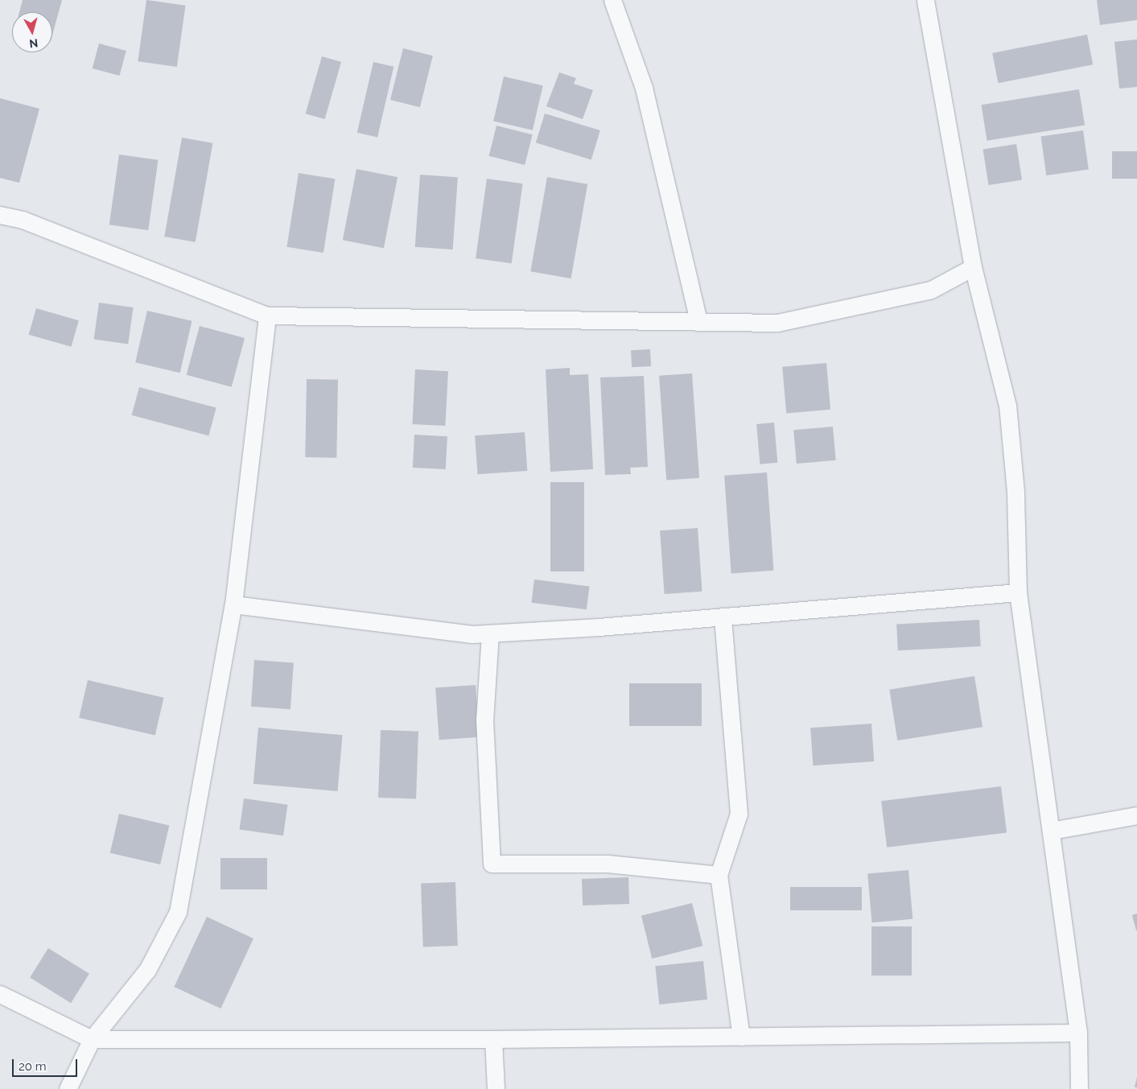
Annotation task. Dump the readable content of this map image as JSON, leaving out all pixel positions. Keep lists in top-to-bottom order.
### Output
{
  "scale_bar": "20 m",
  "north": "bottom"
}
